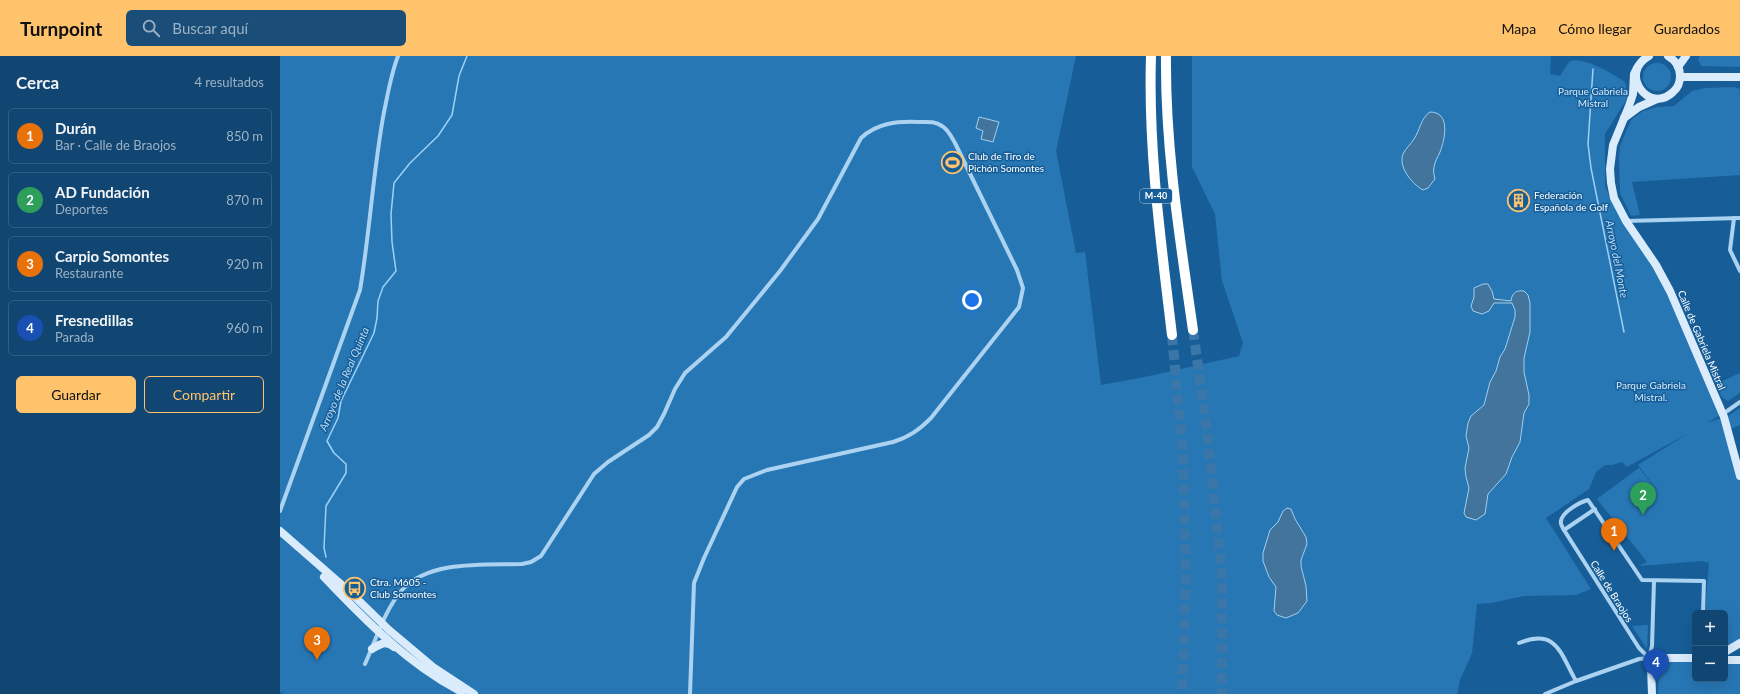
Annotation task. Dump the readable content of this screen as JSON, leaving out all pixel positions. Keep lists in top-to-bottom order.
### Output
{
  "streets": {
    "highway": ["M-40"],
    "street": ["Calle de Gabriela Mistral", "Calle de Braojos"]
  },
  "water": ["Arroyo del Monte", "Arroyo de la Real Quinta"],
  "parks": ["Parque Gabriela Mistral", "Parque Gabriela Mistral."],
  "places": {
    "sports": ["Club de Tiro de Pichón Somontes"],
    "building": ["Federación Española de Golf"],
    "bus stop": ["Ctra. M605 - Club Somontes"]
  },
  "page": {
    "header": "Turnpoint",
    "search": "Buscar aquí",
    "nav": ["Mapa", "Cómo llegar", "Guardados"],
    "heading": ["Cerca", "4 resultados"],
    "list": [
      {
        "mark": "1",
        "name": "Durán",
        "note": "Bar · Calle de Braojos",
        "value": "850 m"
      },
      {
        "mark": "2",
        "name": "AD Fundación",
        "note": "Deportes",
        "value": "870 m"
      },
      {
        "mark": "3",
        "name": "Carpio Somontes",
        "note": "Restaurante",
        "value": "920 m"
      },
      {
        "mark": "4",
        "name": "Fresnedillas",
        "note": "Parada",
        "value": "960 m"
      }
    ],
    "buttons": ["Guardar", "Compartir"],
    "pins": [
      "2",
      "1",
      "3",
      "4"
    ],
    "map_buttons": ["+", "−"]
  }
}
